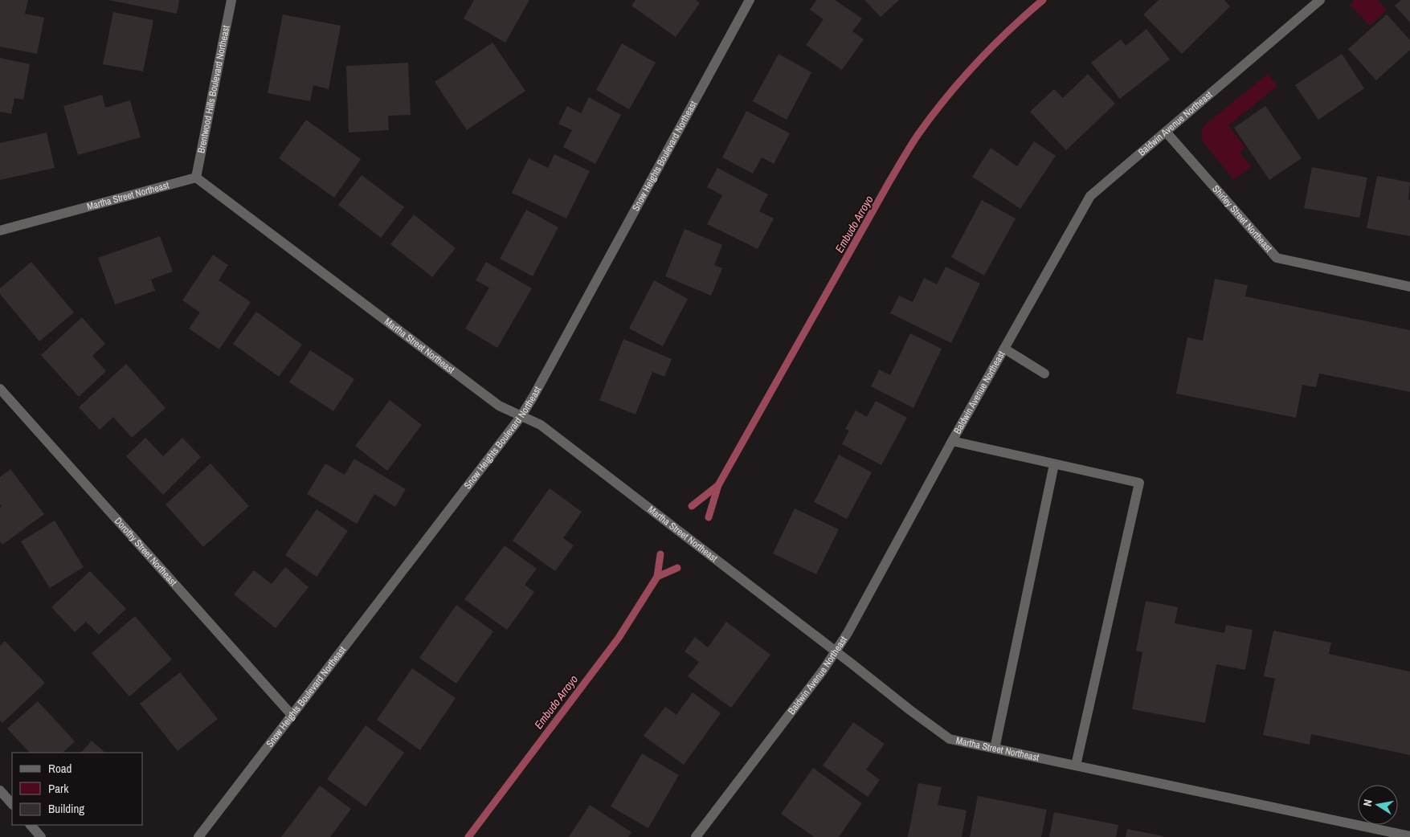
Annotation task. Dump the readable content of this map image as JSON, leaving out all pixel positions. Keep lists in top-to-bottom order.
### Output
{
  "streets": {
    "street": [
      "Brentwood Hills Boulevard Northeast",
      "Baldwin Avenue Northeast",
      "Snow Heights Boulevard Northeast",
      "Martha Street Northeast",
      "Shirley Street Northeast",
      "Dorothy Street Northeast"
    ]
  },
  "crossings": [
    ["Brentwood Hills Boulevard Northeast", "Martha Street Northeast"],
    ["Baldwin Avenue Northeast", "Martha Street Northeast"],
    ["Baldwin Avenue Northeast", "Shirley Street Northeast"],
    ["Snow Heights Boulevard Northeast", "Martha Street Northeast"],
    ["Snow Heights Boulevard Northeast", "Dorothy Street Northeast"]
  ],
  "water": ["Embudo Arroyo"],
  "legend": ["Road", "Park", "Building"],
  "north": "left"
}
